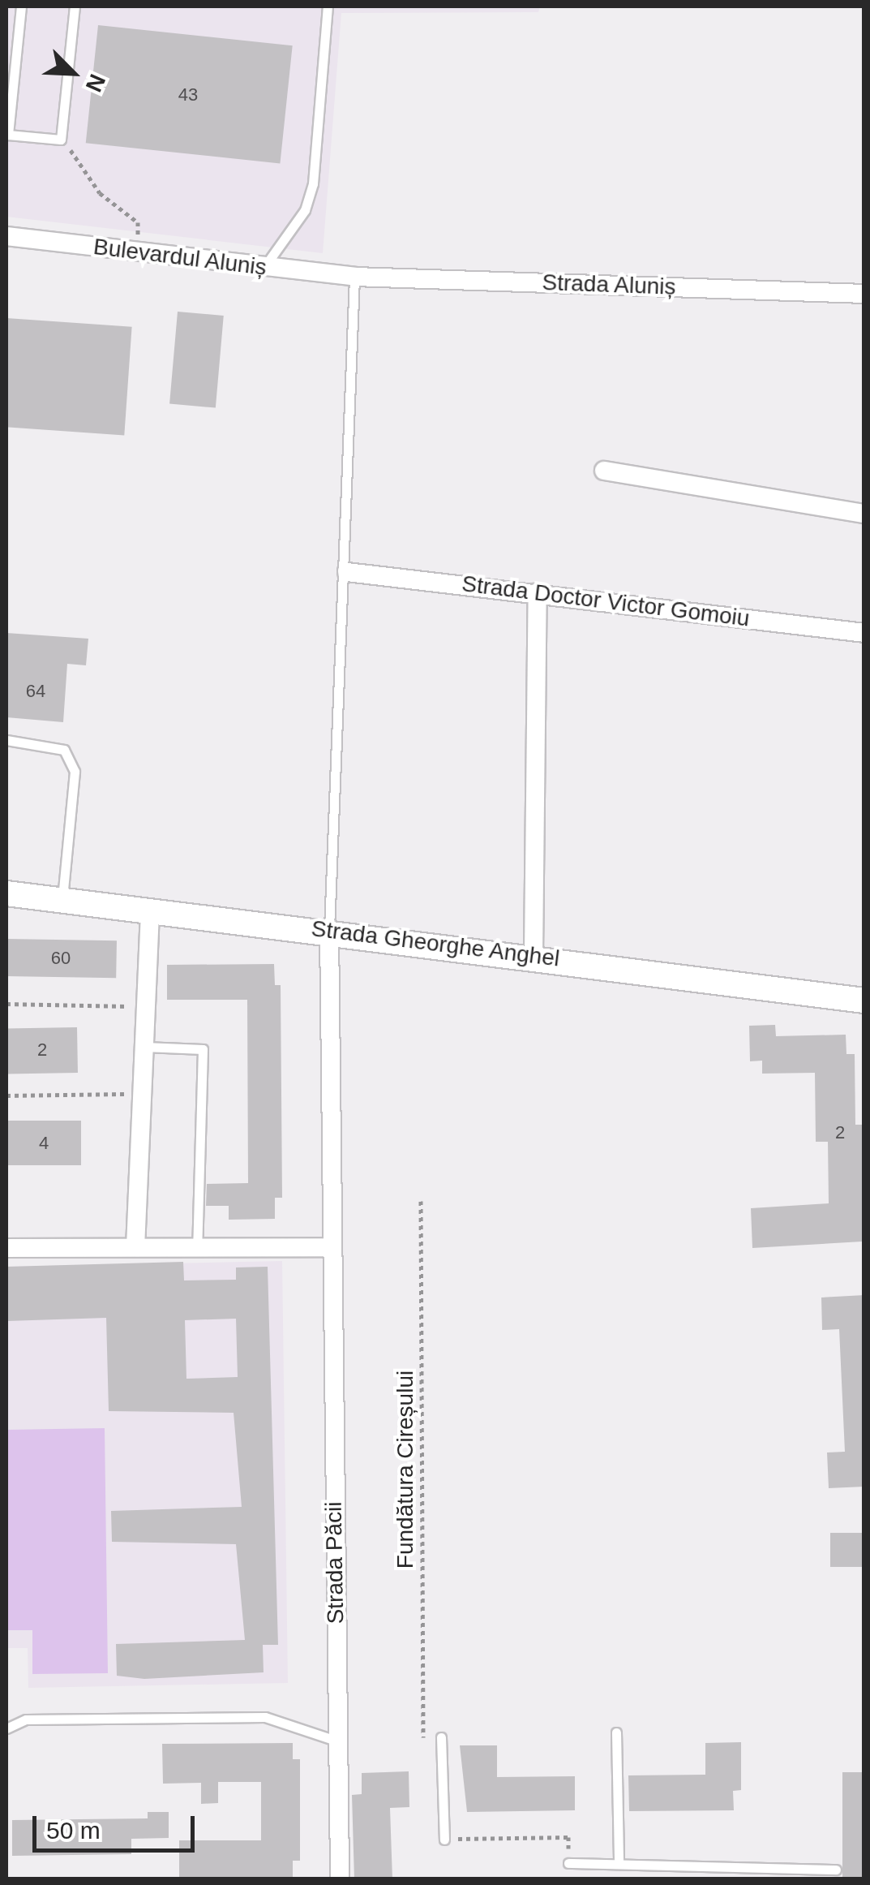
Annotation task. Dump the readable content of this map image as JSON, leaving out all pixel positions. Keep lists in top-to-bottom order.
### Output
{
  "streets": {
    "street": [
      "Bulevardul Aluniș",
      "Strada Aluniș",
      "Strada Doctor Victor Gomoiu",
      "Strada Gheorghe Anghel",
      "Strada Păcii"
    ],
    "path": ["Fundătura Cireșului"]
  },
  "crossings": [
    ["Bulevardul Aluniș", "Strada Aluniș"],
    ["Strada Gheorghe Anghel", "Strada Păcii"]
  ],
  "house_numbers": [
    "43",
    "64",
    "60",
    "2",
    "2",
    "4"
  ],
  "scale_bar": "50 m",
  "north": "bottom right"
}
